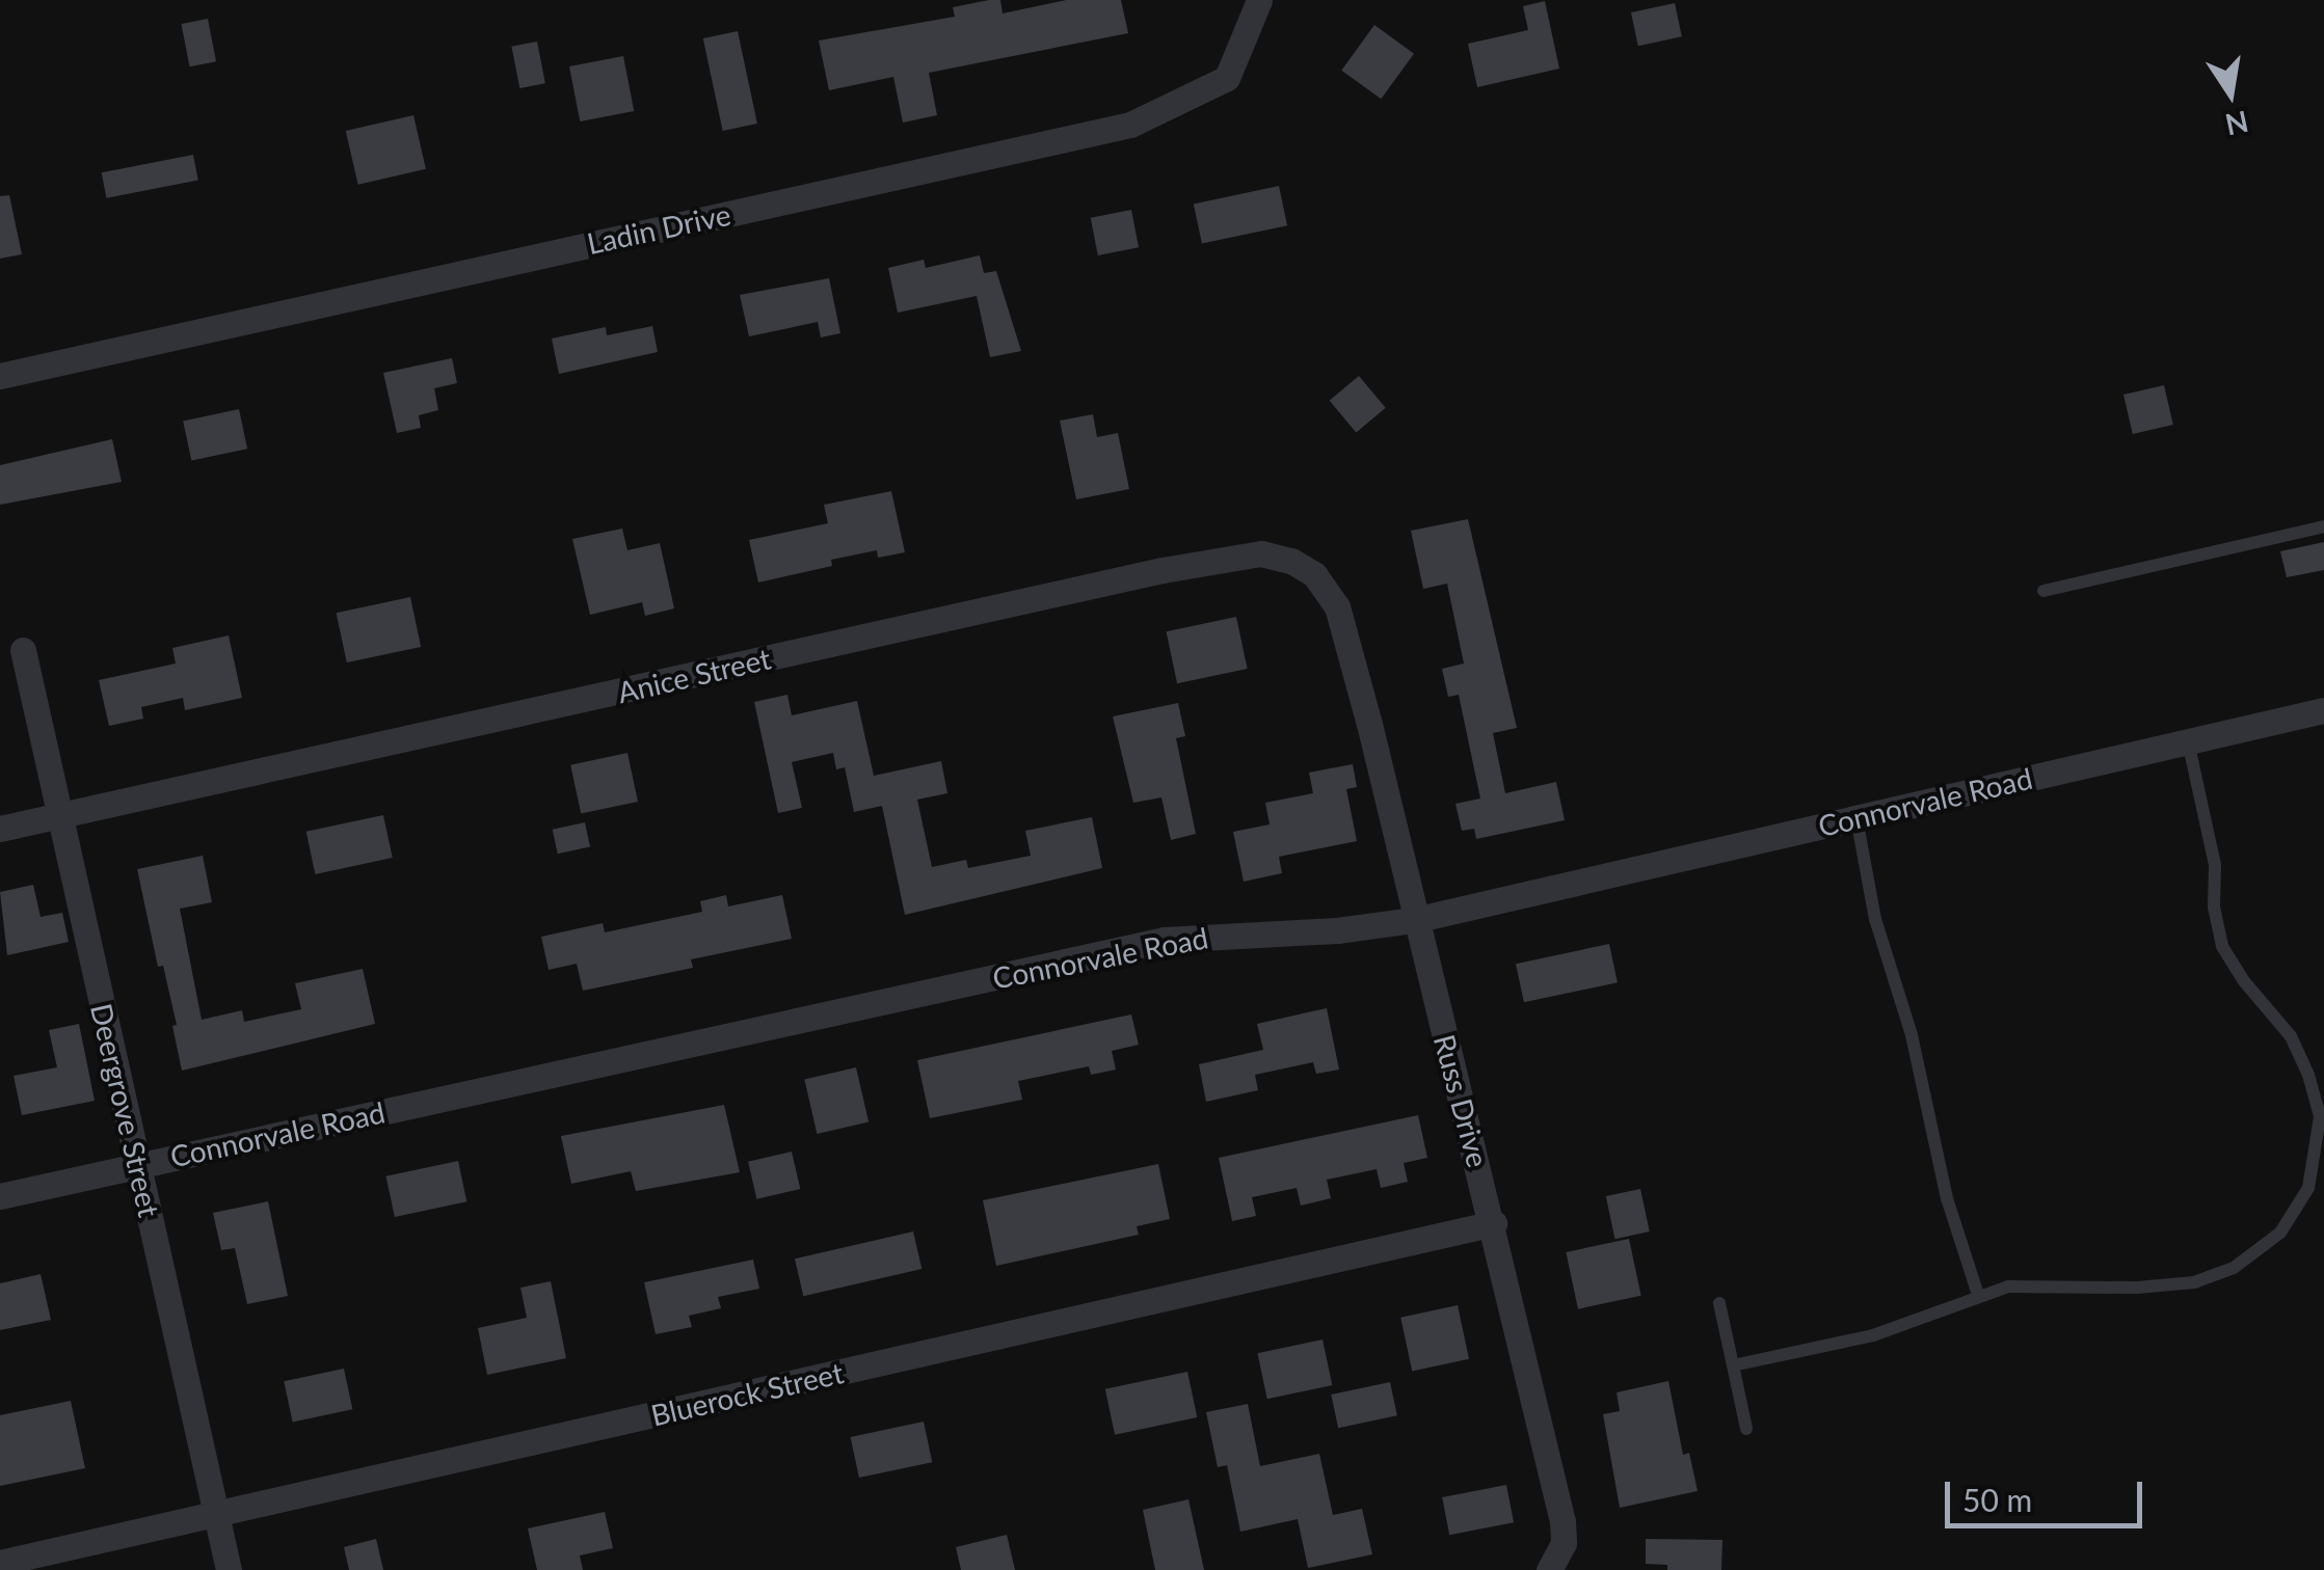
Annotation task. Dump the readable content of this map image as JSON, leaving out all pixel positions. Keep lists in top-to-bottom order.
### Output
{
  "streets": {
    "street": [
      "Ladin Drive",
      "Anice Street",
      "Connorvale Road",
      "Russ Drive",
      "Deergrove Street",
      "Bluerock Street"
    ]
  },
  "crossings": [
    ["Anice Street", "Russ Drive"],
    ["Anice Street", "Deergrove Street"],
    ["Connorvale Road", "Russ Drive"],
    ["Connorvale Road", "Deergrove Street"],
    ["Russ Drive", "Bluerock Street"],
    ["Deergrove Street", "Bluerock Street"]
  ],
  "scale_bar": "50 m",
  "north": "bottom"
}
